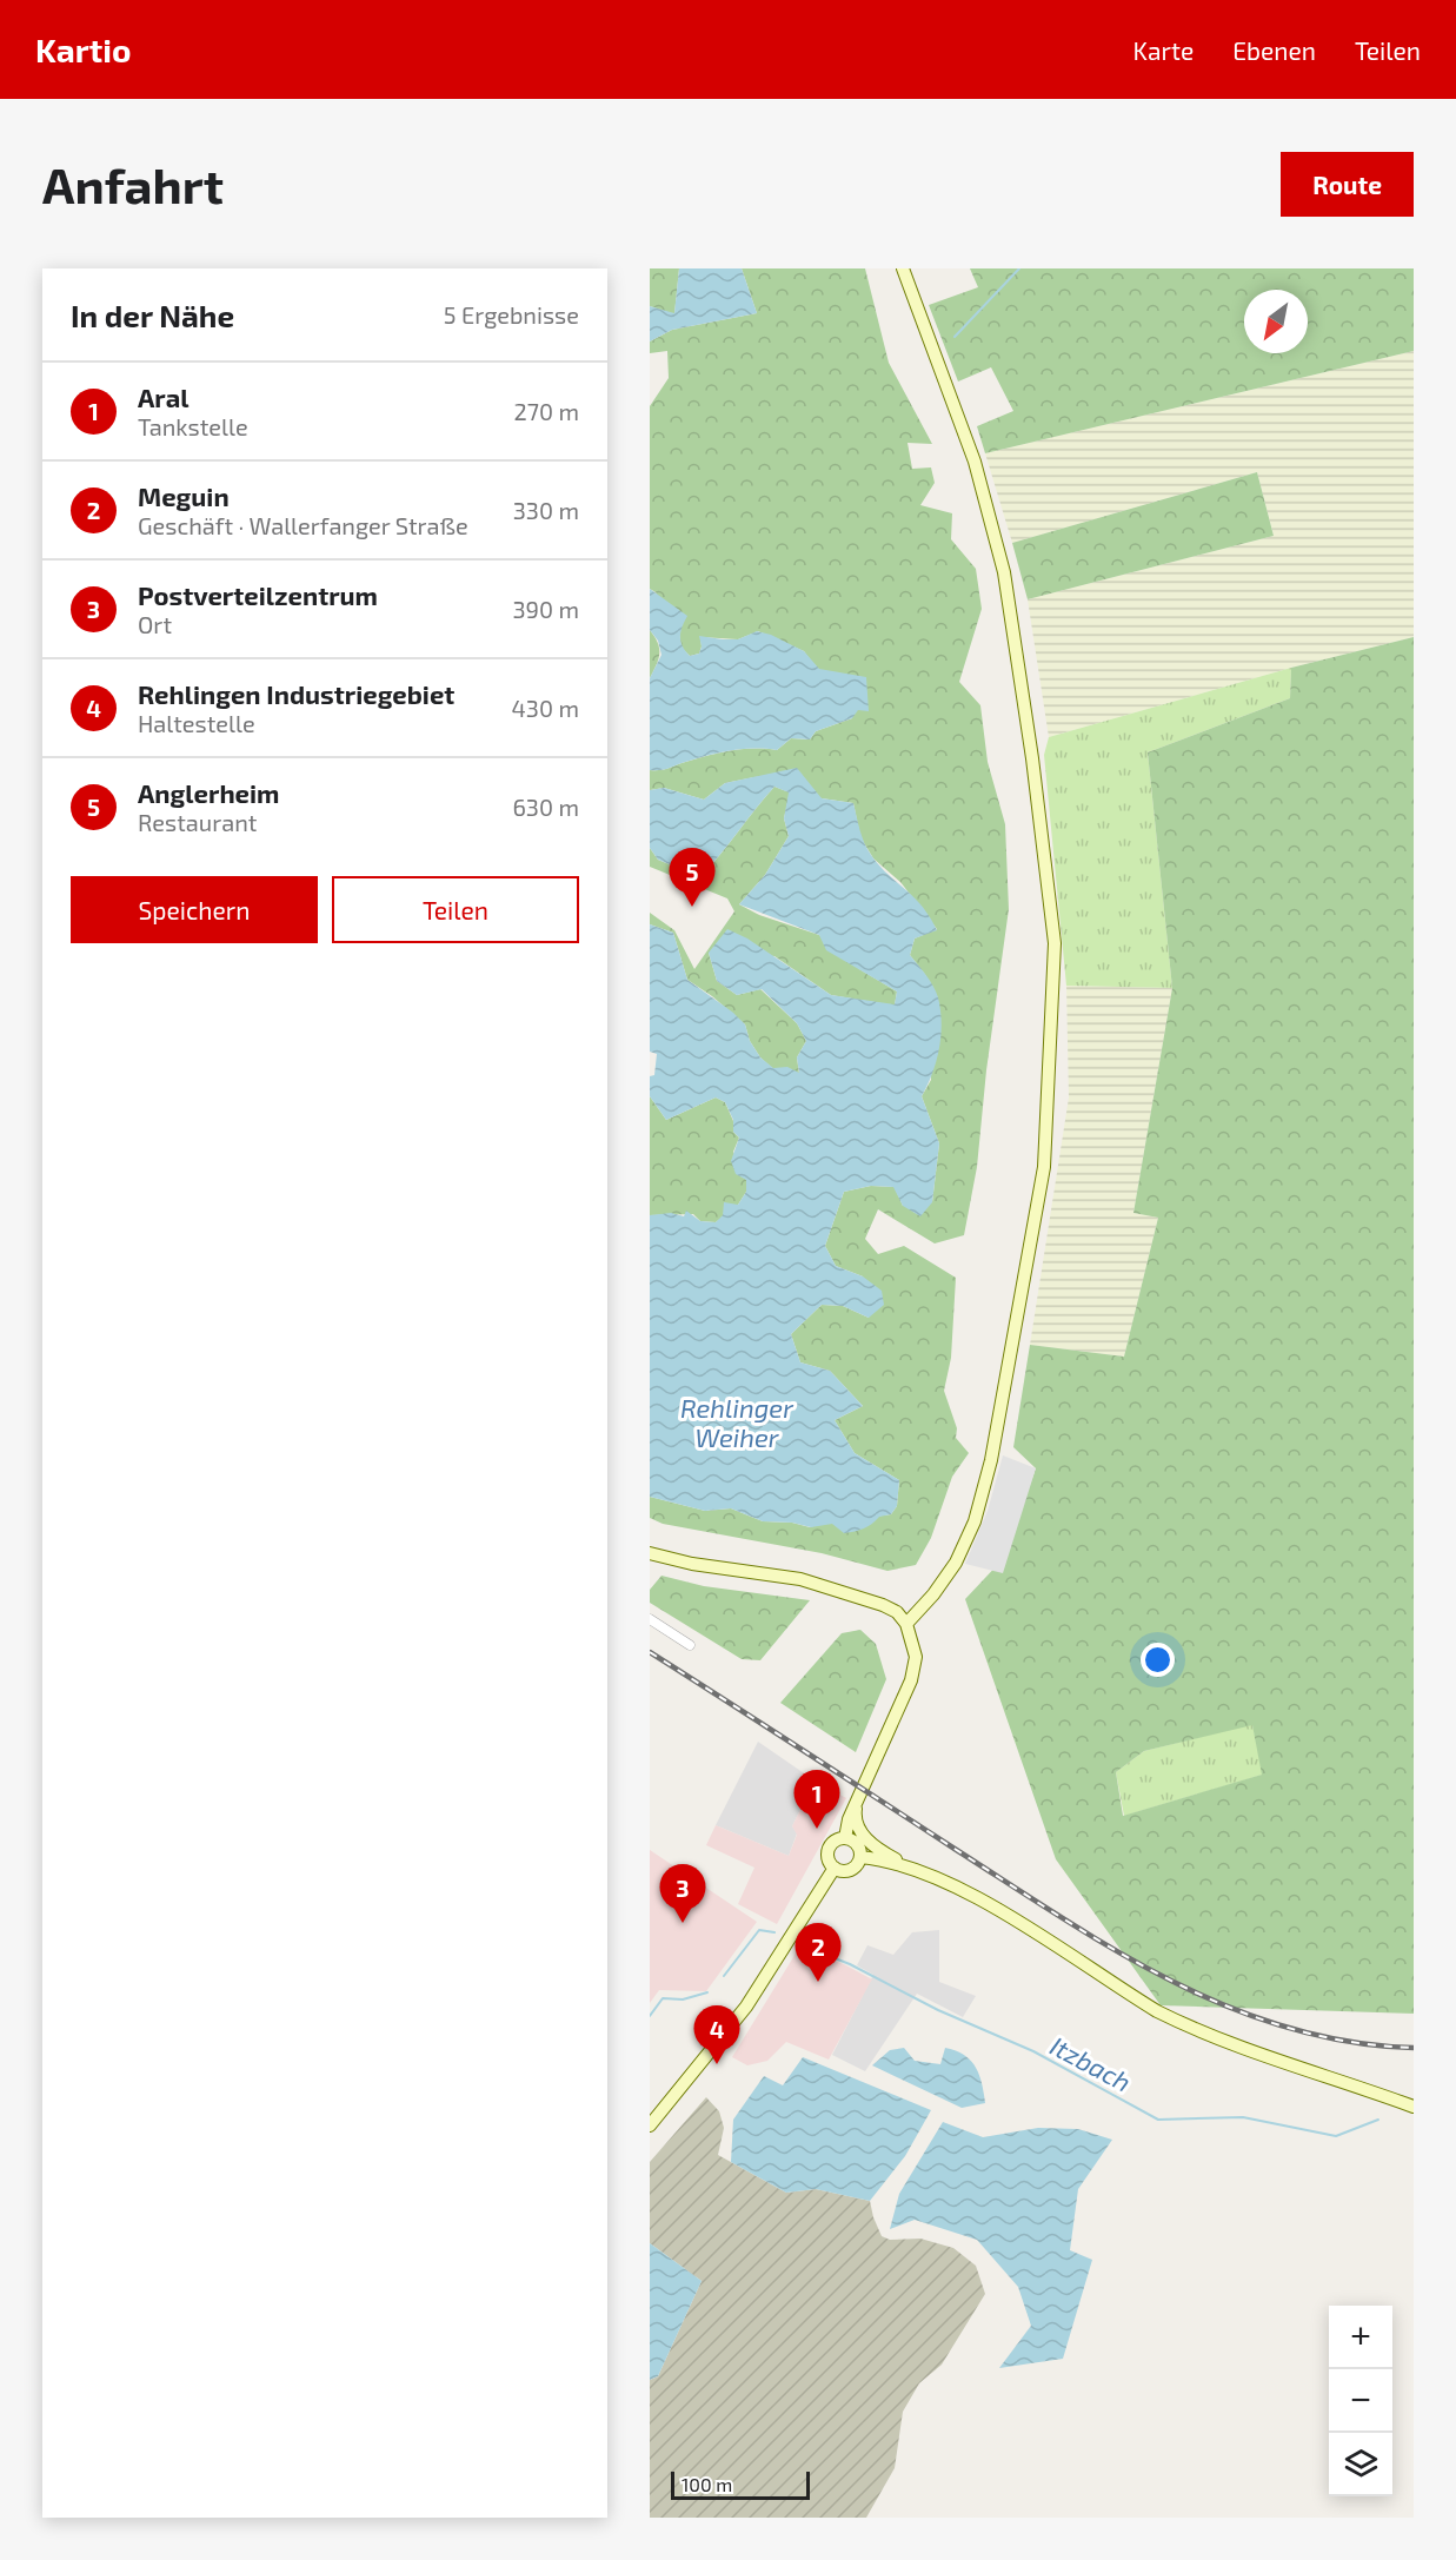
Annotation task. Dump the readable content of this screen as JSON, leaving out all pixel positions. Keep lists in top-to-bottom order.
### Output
{
  "water": ["Rehlinger Weiher", "Itzbach"],
  "scale_bar": "100 m",
  "north": "bottom left",
  "page": {
    "header": "Kartio",
    "nav": ["Karte", "Ebenen", "Teilen"],
    "buttons": [
      "Route",
      ["Speichern", "Teilen"]
    ],
    "title": "Anfahrt",
    "heading": ["In der Nähe", "5 Ergebnisse"],
    "list": [
      {
        "mark": "1",
        "name": "Aral",
        "note": "Tankstelle",
        "value": "270 m"
      },
      {
        "mark": "2",
        "name": "Meguin",
        "note": "Geschäft · Wallerfanger Straße",
        "value": "330 m"
      },
      {
        "mark": "3",
        "name": "Postverteilzentrum",
        "note": "Ort",
        "value": "390 m"
      },
      {
        "mark": "4",
        "name": "Rehlingen Industriegebiet",
        "note": "Haltestelle",
        "value": "430 m"
      },
      {
        "mark": "5",
        "name": "Anglerheim",
        "note": "Restaurant",
        "value": "630 m"
      }
    ],
    "pins": [
      "5",
      "1",
      "3",
      "2",
      "4"
    ],
    "map_buttons": ["+", "−"],
    "scale": "100 m"
  }
}
